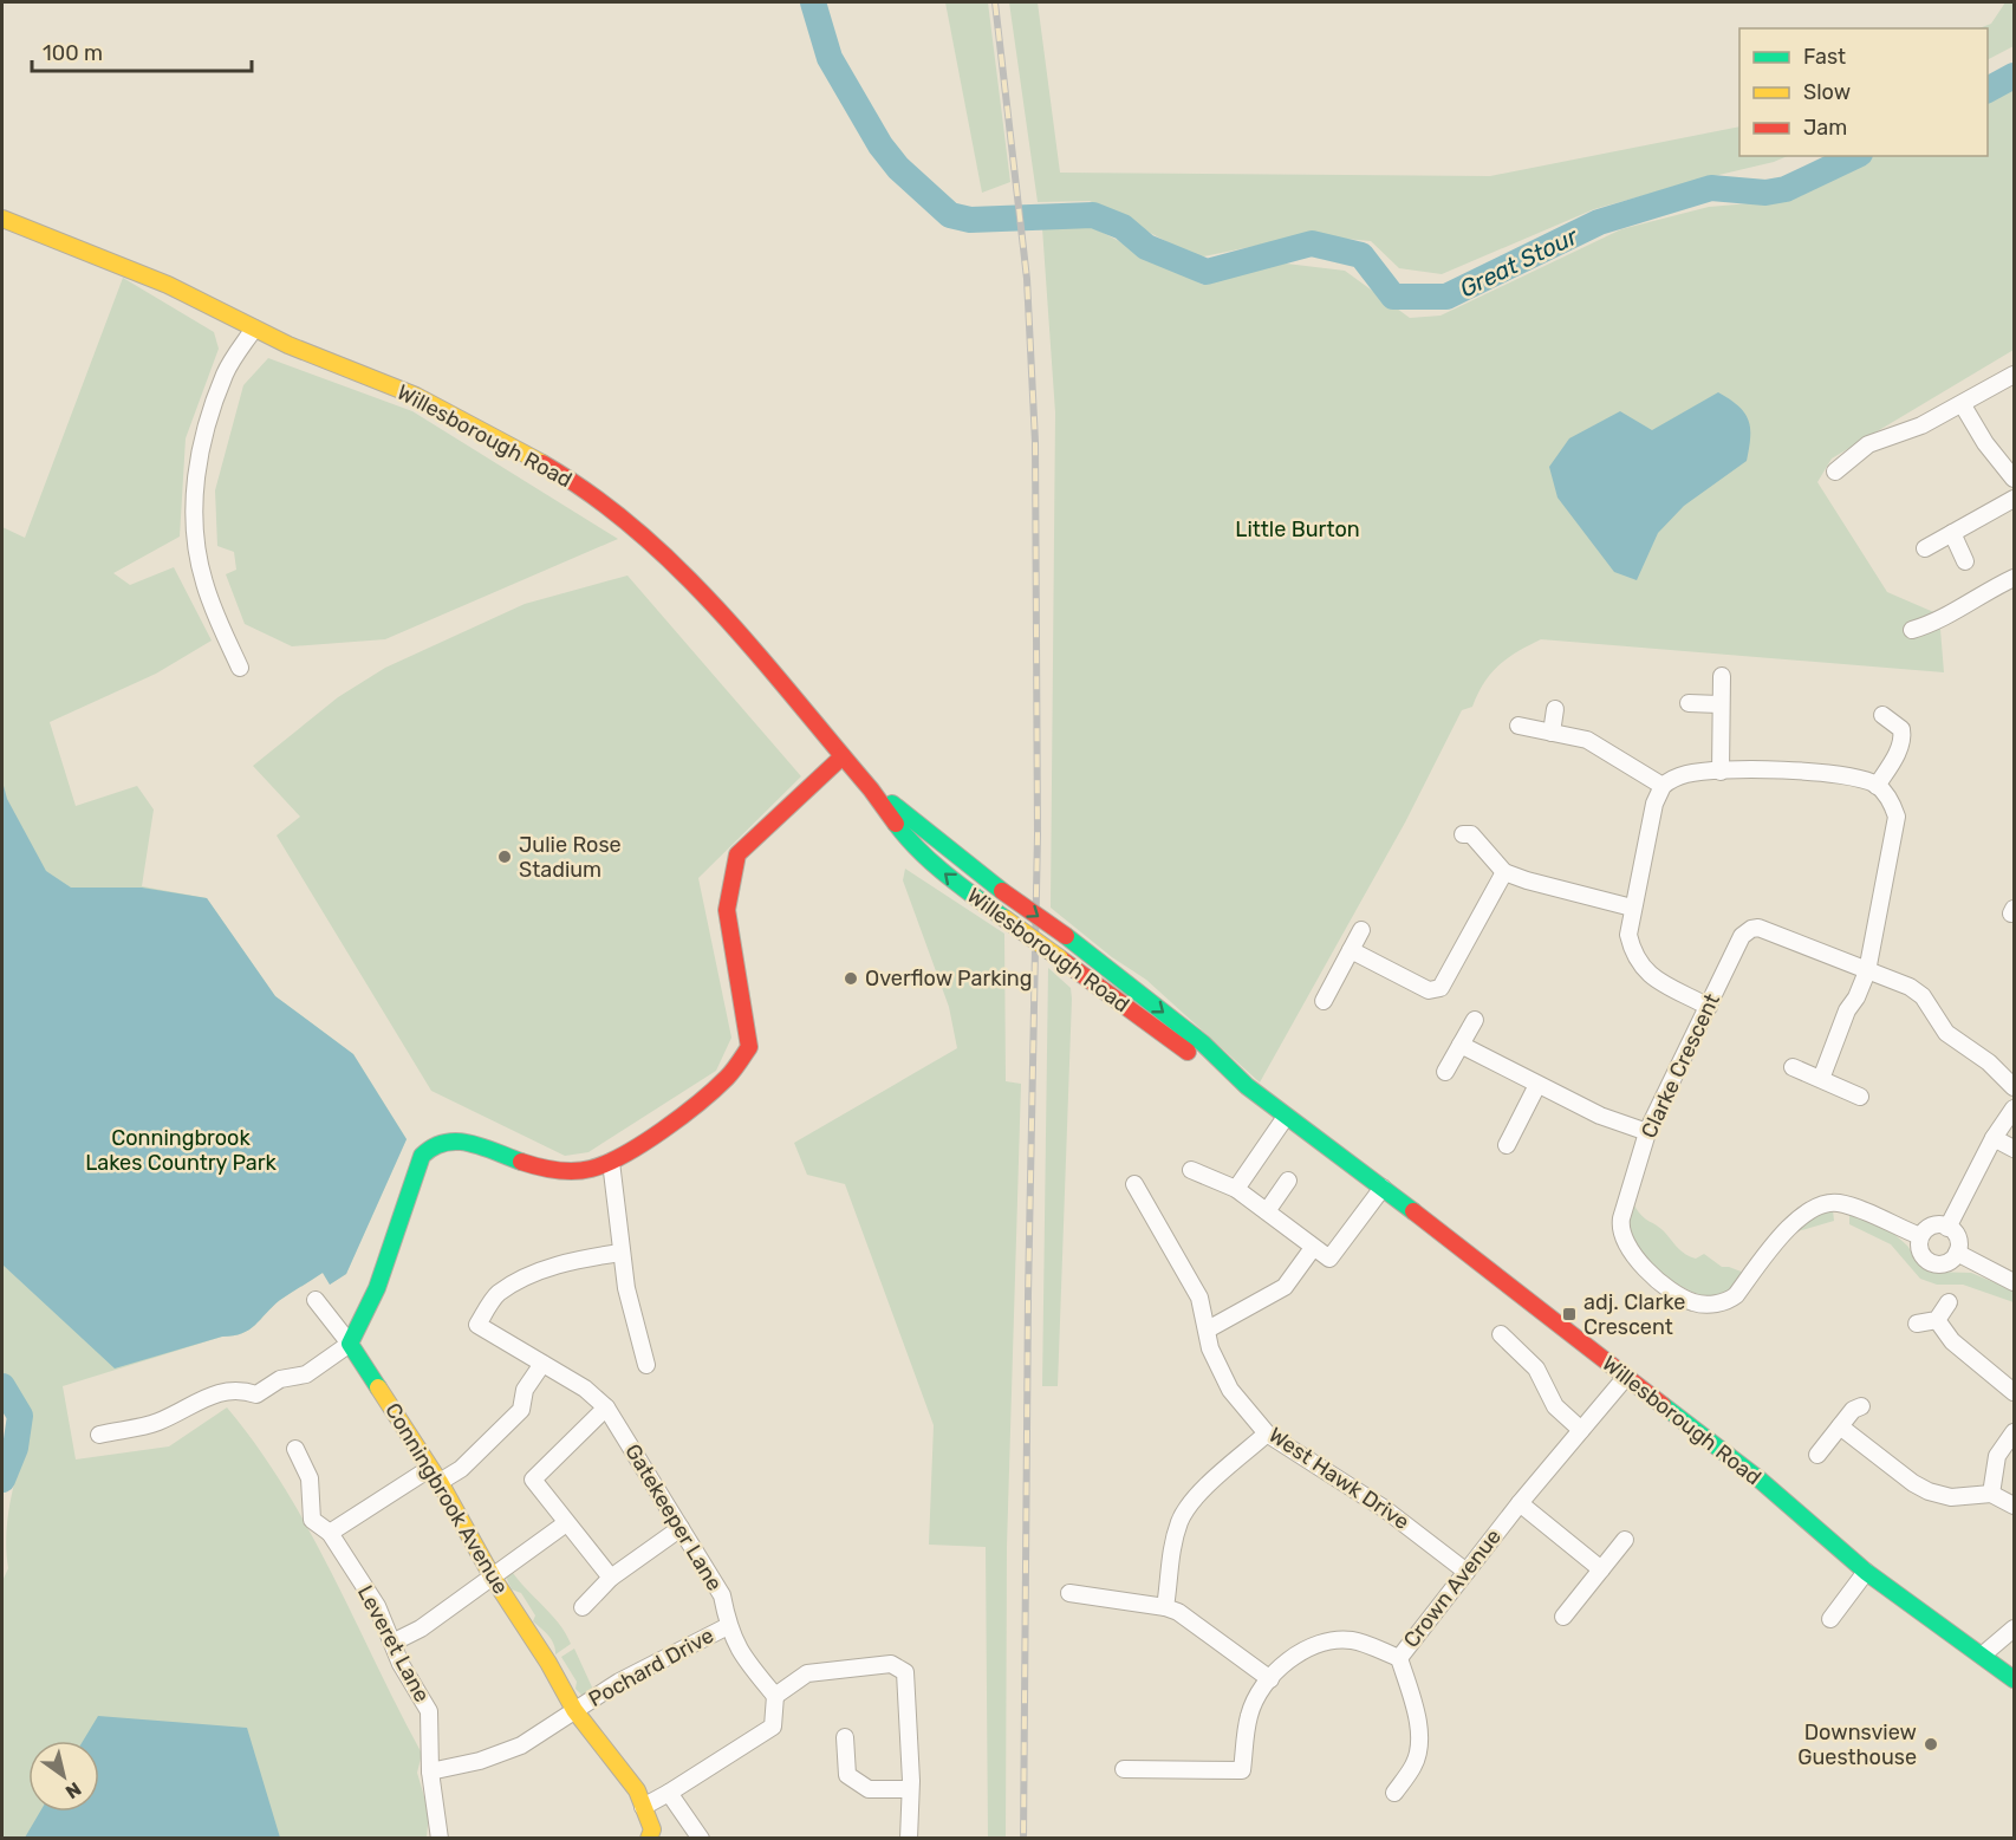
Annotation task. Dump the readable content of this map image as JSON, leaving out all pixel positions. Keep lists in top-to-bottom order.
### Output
{
  "streets": {
    "main road": ["Willesborough Road", "Conningbrook Avenue"],
    "street": [
      "Clarke Crescent",
      "West Hawk Drive",
      "Gatekeeper Lane",
      "Crown Avenue",
      "Leveret Lane",
      "Pochard Drive"
    ]
  },
  "crossings": [
    ["Willesborough Road", "Crown Avenue"],
    ["West Hawk Drive", "Crown Avenue"],
    ["Conningbrook Avenue", "Pochard Drive"],
    ["Gatekeeper Lane", "Pochard Drive"],
    ["Leveret Lane", "Pochard Drive"]
  ],
  "water": ["Great Stour"],
  "parks": ["Little Burton", "Conningbrook Lakes Country Park"],
  "places": {
    "other": ["Julie Rose Stadium", "Overflow Parking", "Downsview Guesthouse"],
    "transit": ["adj. Clarke Crescent"]
  },
  "legend": ["Fast", "Slow", "Jam"],
  "scale_bar": "100 m",
  "north": "bottom right"
}
